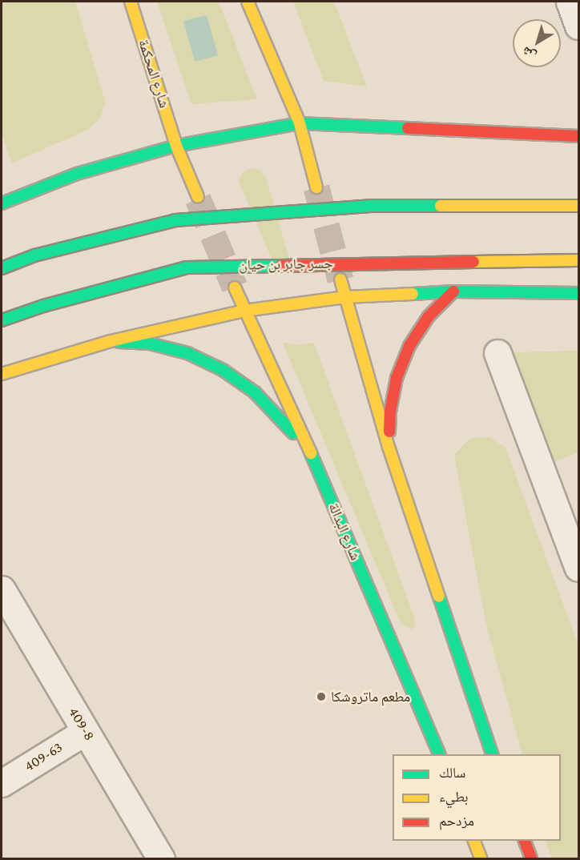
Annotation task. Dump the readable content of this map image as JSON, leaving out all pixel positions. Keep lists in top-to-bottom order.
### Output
{
  "streets": {
    "main road": ["شارع المحكمة", "جسر جابر بن حيان", "شارع البدالة"],
    "street": ["409-8", "409-63"]
  },
  "crossings": [
    ["409-8", "409-63"]
  ],
  "places": ["مطعم ماتروشكا"],
  "legend": ["سالك", "بطيء", "مزدحم"],
  "north": "bottom left"
}
